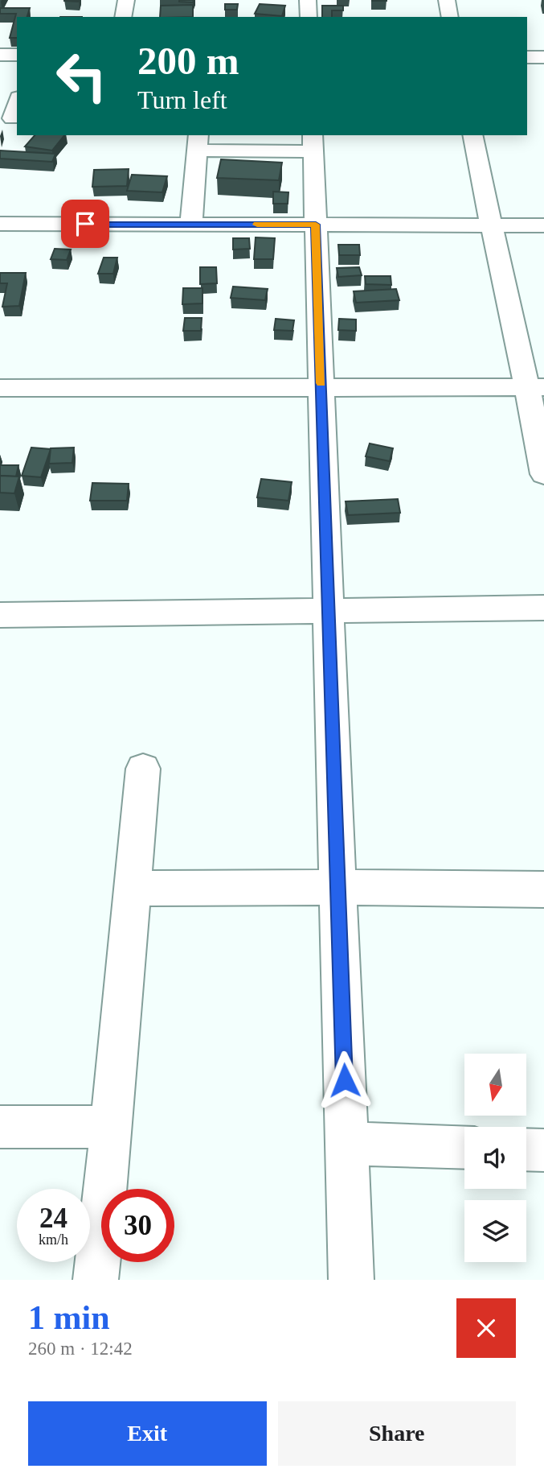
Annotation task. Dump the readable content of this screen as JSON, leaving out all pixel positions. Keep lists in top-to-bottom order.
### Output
{
  "north": "bottom",
  "page": {
    "turn": ["200 m", "Turn left"],
    "speed": "24 km/h",
    "limit": "30",
    "heading": ["1 min", "260 m · 12:42"],
    "buttons": ["Exit", "Share"]
  }
}
